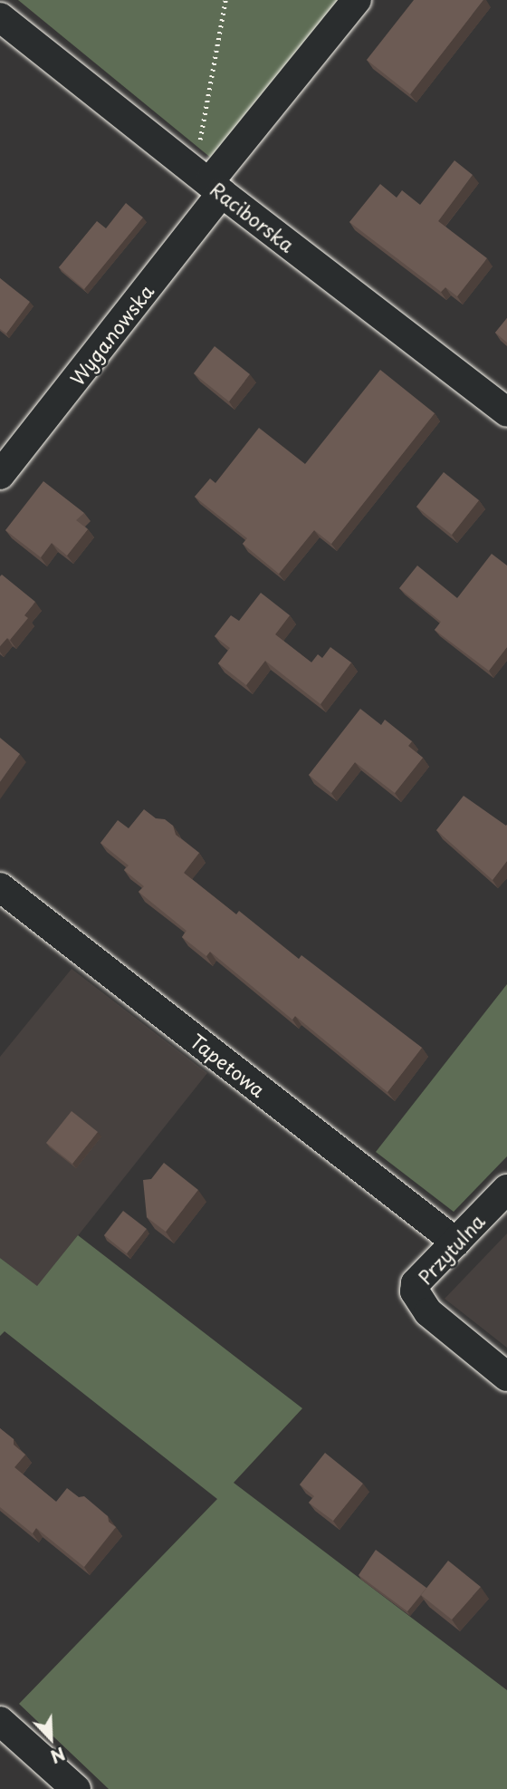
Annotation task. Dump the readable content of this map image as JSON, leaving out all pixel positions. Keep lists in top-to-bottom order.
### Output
{
  "streets": {
    "street": [
      "Raciborska",
      "Wyganowska",
      "Tapetowa",
      "Przytulna"
    ]
  },
  "crossings": [
    ["Raciborska", "Wyganowska"],
    ["Tapetowa", "Przytulna"]
  ],
  "north": "bottom right"
}
